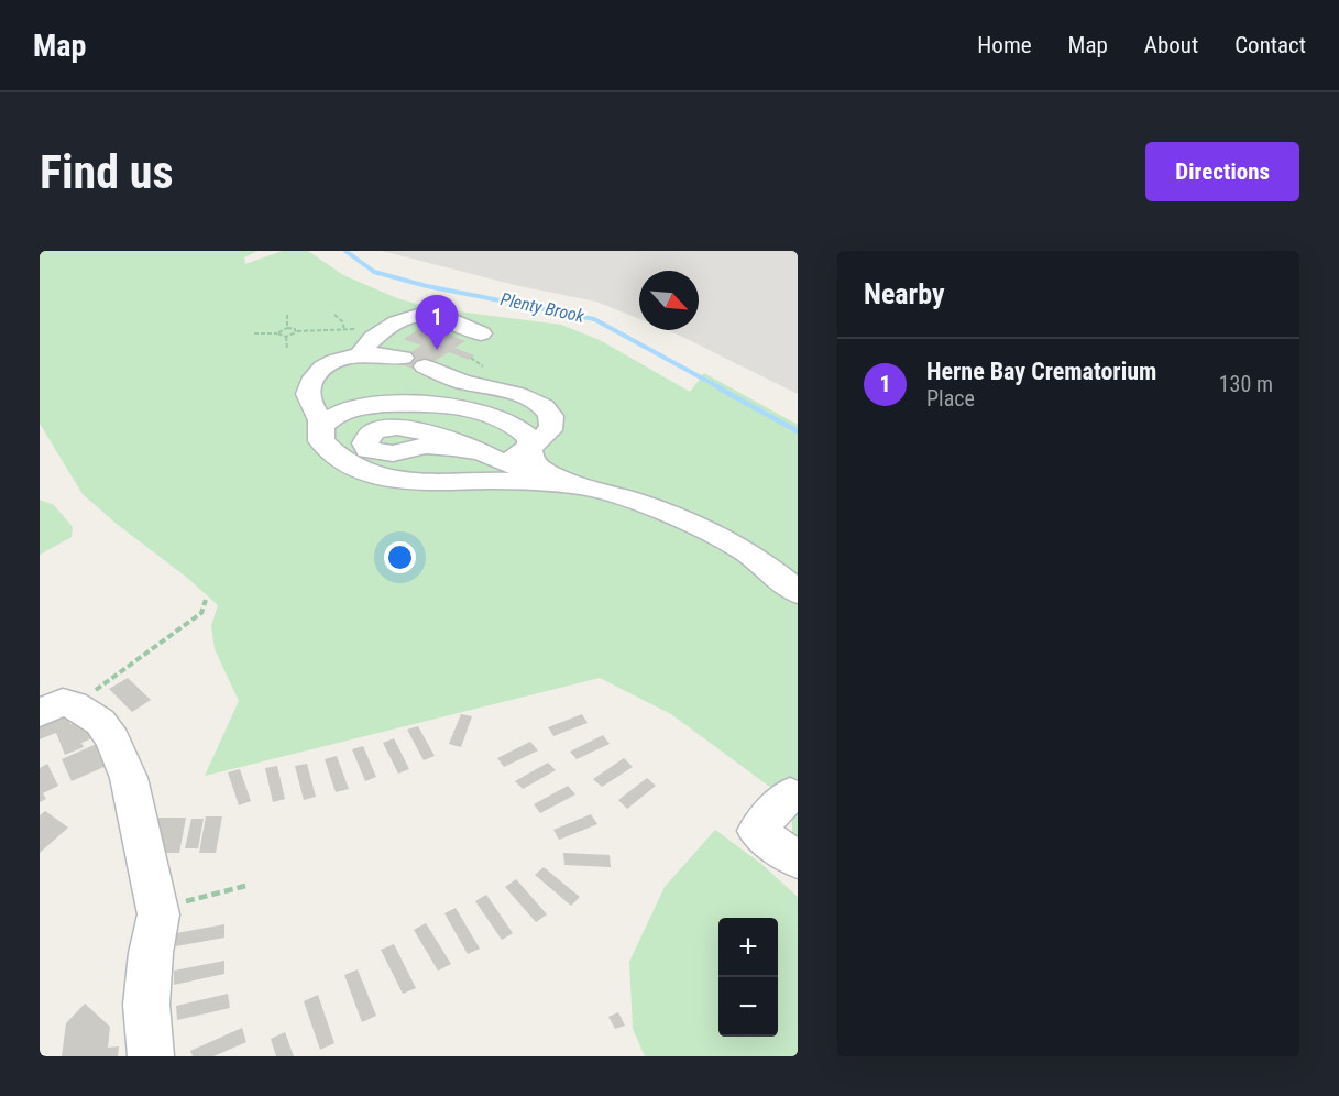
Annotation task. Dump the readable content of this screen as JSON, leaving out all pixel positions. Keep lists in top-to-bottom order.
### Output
{
  "water": ["Plenty Brook"],
  "north": "bottom right",
  "page": {
    "header": "Map",
    "nav": [
      "Home",
      "Map",
      "About",
      "Contact"
    ],
    "buttons": "Directions",
    "title": "Find us",
    "heading": "Nearby",
    "pins": "1",
    "list": [
      {
        "mark": "1",
        "name": "Herne Bay Crematorium",
        "note": "Place",
        "value": "130 m"
      }
    ],
    "map_buttons": ["+", "−"]
  }
}
